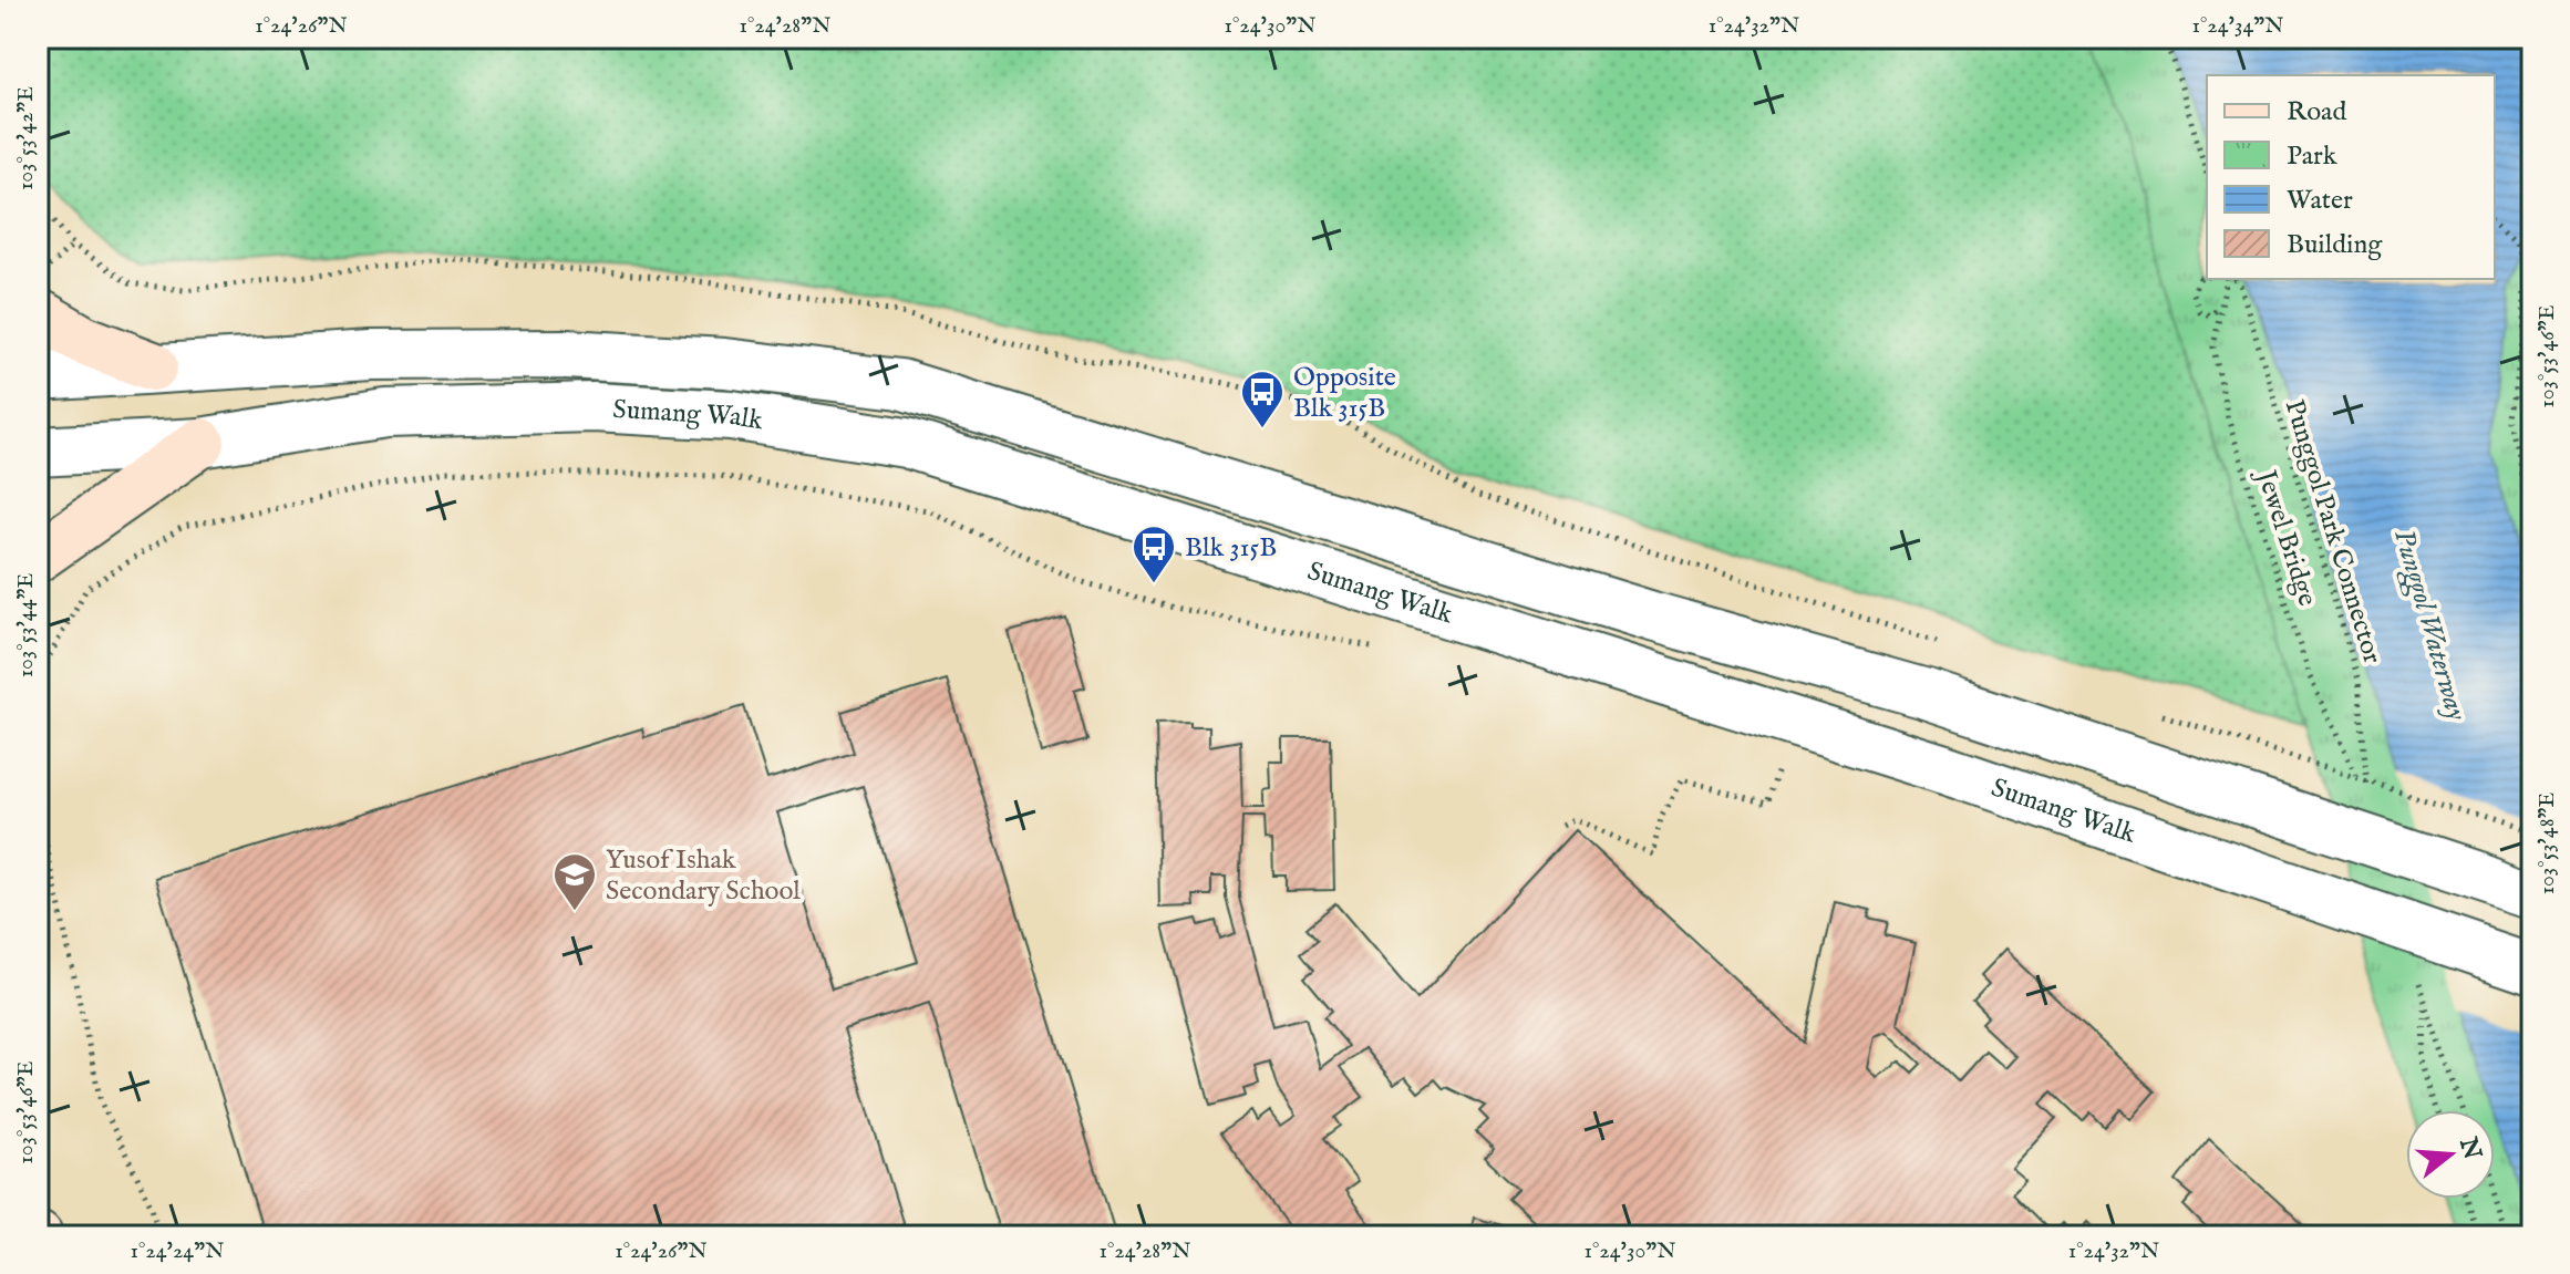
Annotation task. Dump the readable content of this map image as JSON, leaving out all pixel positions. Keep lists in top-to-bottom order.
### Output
{
  "streets": {
    "street": ["Sumang Walk"],
    "path": ["Punggol Park Connector", "Jewel Bridge"]
  },
  "crossings": [
    ["Punggol Park Connector", "Jewel Bridge"]
  ],
  "water": ["Punggol Waterway"],
  "places": {
    "bus stop": ["Opposite Blk 315B", "Blk 315B"],
    "school or university": ["Yusof Ishak Secondary School"]
  },
  "legend": [
    "Road",
    "Park",
    "Water",
    "Building"
  ],
  "north": "right",
  "coordinates": [
    "1°24'26\"N",
    "1°24'28\"N",
    "1°24'30\"N",
    "1°24'32\"N",
    "1°24'34\"N",
    "103°53'42\"E",
    "103°53'46\"E",
    "103°53'44\"E",
    "103°53'48\"E",
    "1°24'24\"N"
  ]
}
